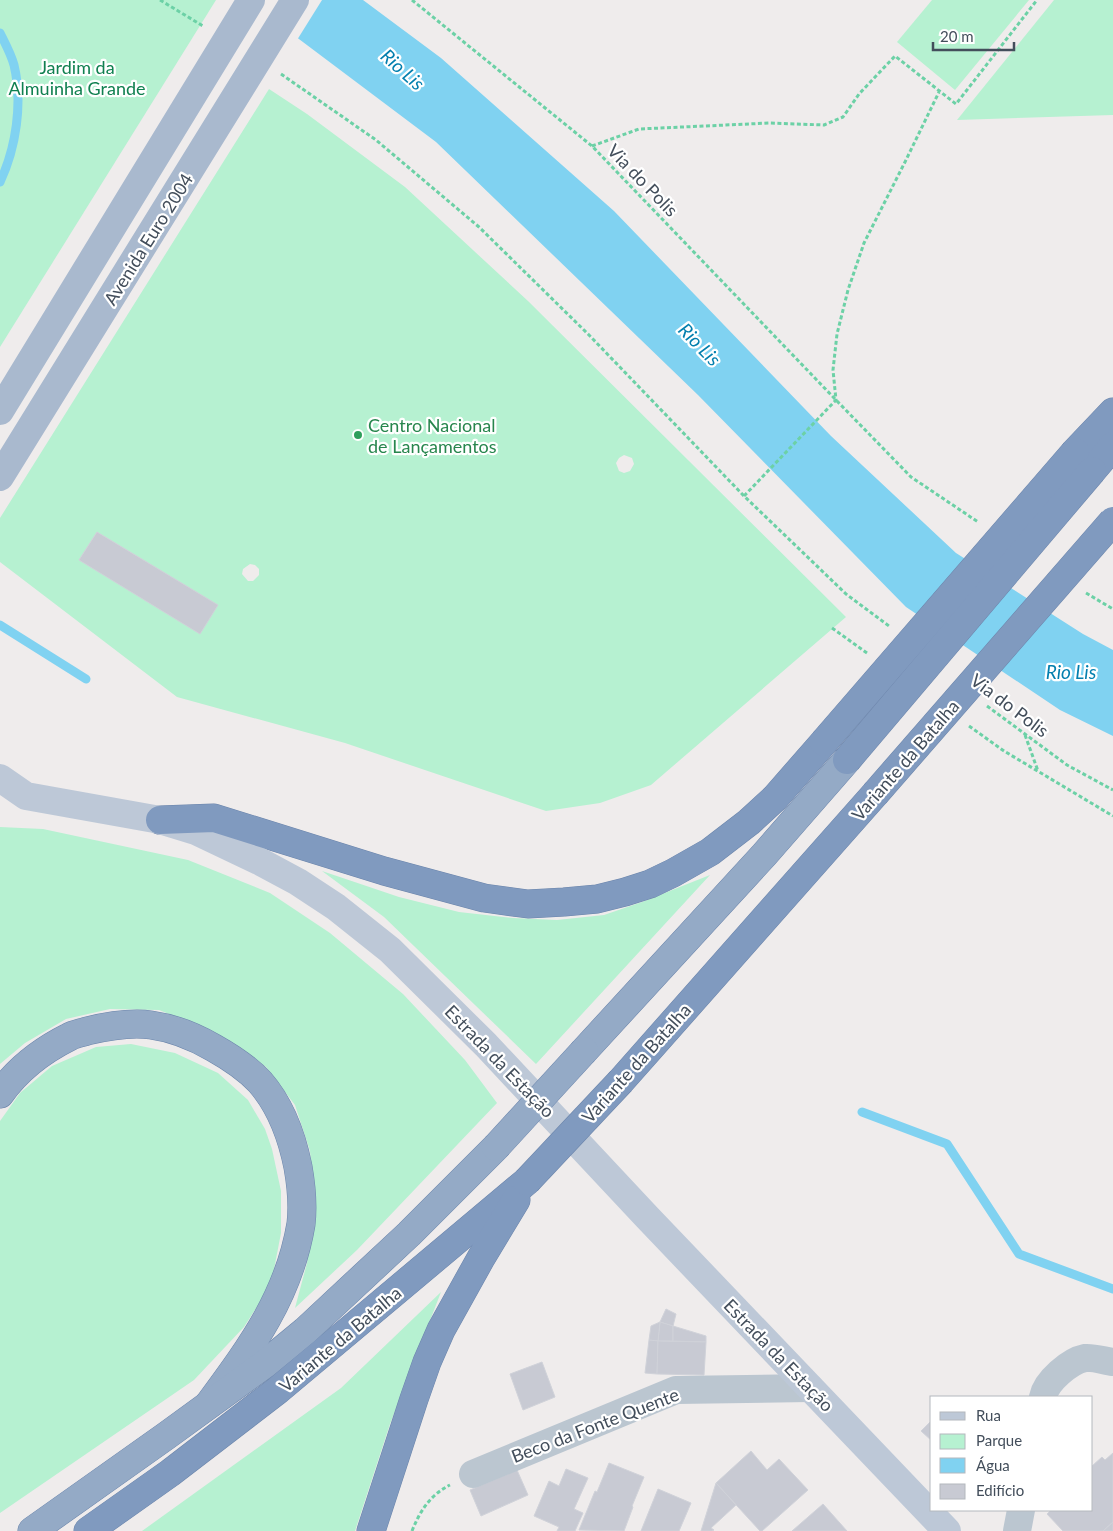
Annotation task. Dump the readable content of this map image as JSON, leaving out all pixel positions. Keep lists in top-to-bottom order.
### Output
{
  "streets": {
    "highway": ["Variante da Batalha"],
    "main road": ["Avenida Euro 2004", "Estrada da Estação"],
    "street": ["Beco da Fonte Quente"],
    "path": ["Via do Polis"]
  },
  "crossings": [
    ["Estrada da Estação", "Beco da Fonte Quente"]
  ],
  "water": ["Rio Lis"],
  "parks": ["Jardim da Almuinha Grande"],
  "places": ["Centro Nacional de Lançamentos"],
  "legend": [
    "Rua",
    "Parque",
    "Água",
    "Edifício"
  ],
  "scale_bar": "20 m"
}
